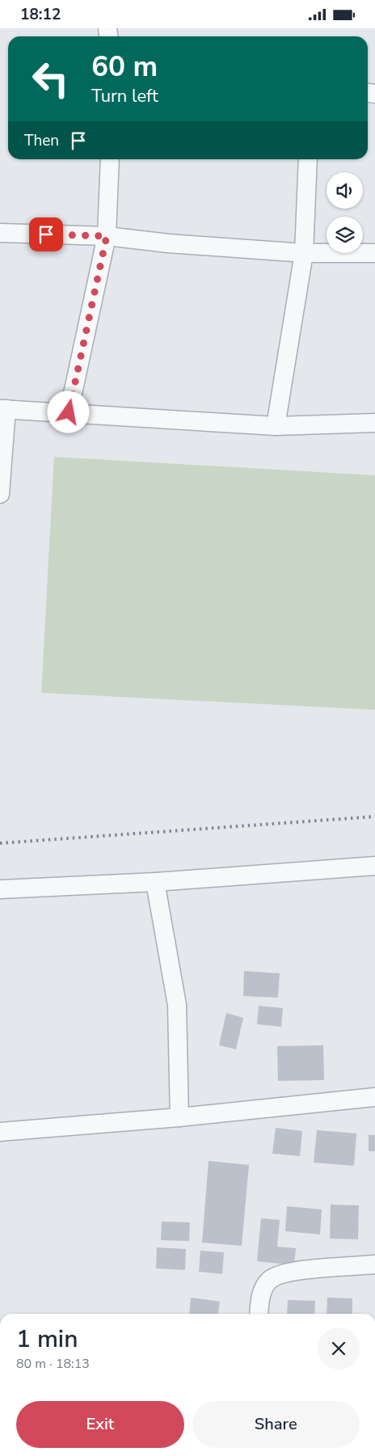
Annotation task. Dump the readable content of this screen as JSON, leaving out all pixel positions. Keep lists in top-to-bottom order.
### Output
{
  "page": {
    "status": "18:12",
    "turn": ["60 m", "Turn left"],
    "then": "Then",
    "heading": ["1 min", "80 m · 18:13"],
    "buttons": ["Exit", "Share"]
  }
}
